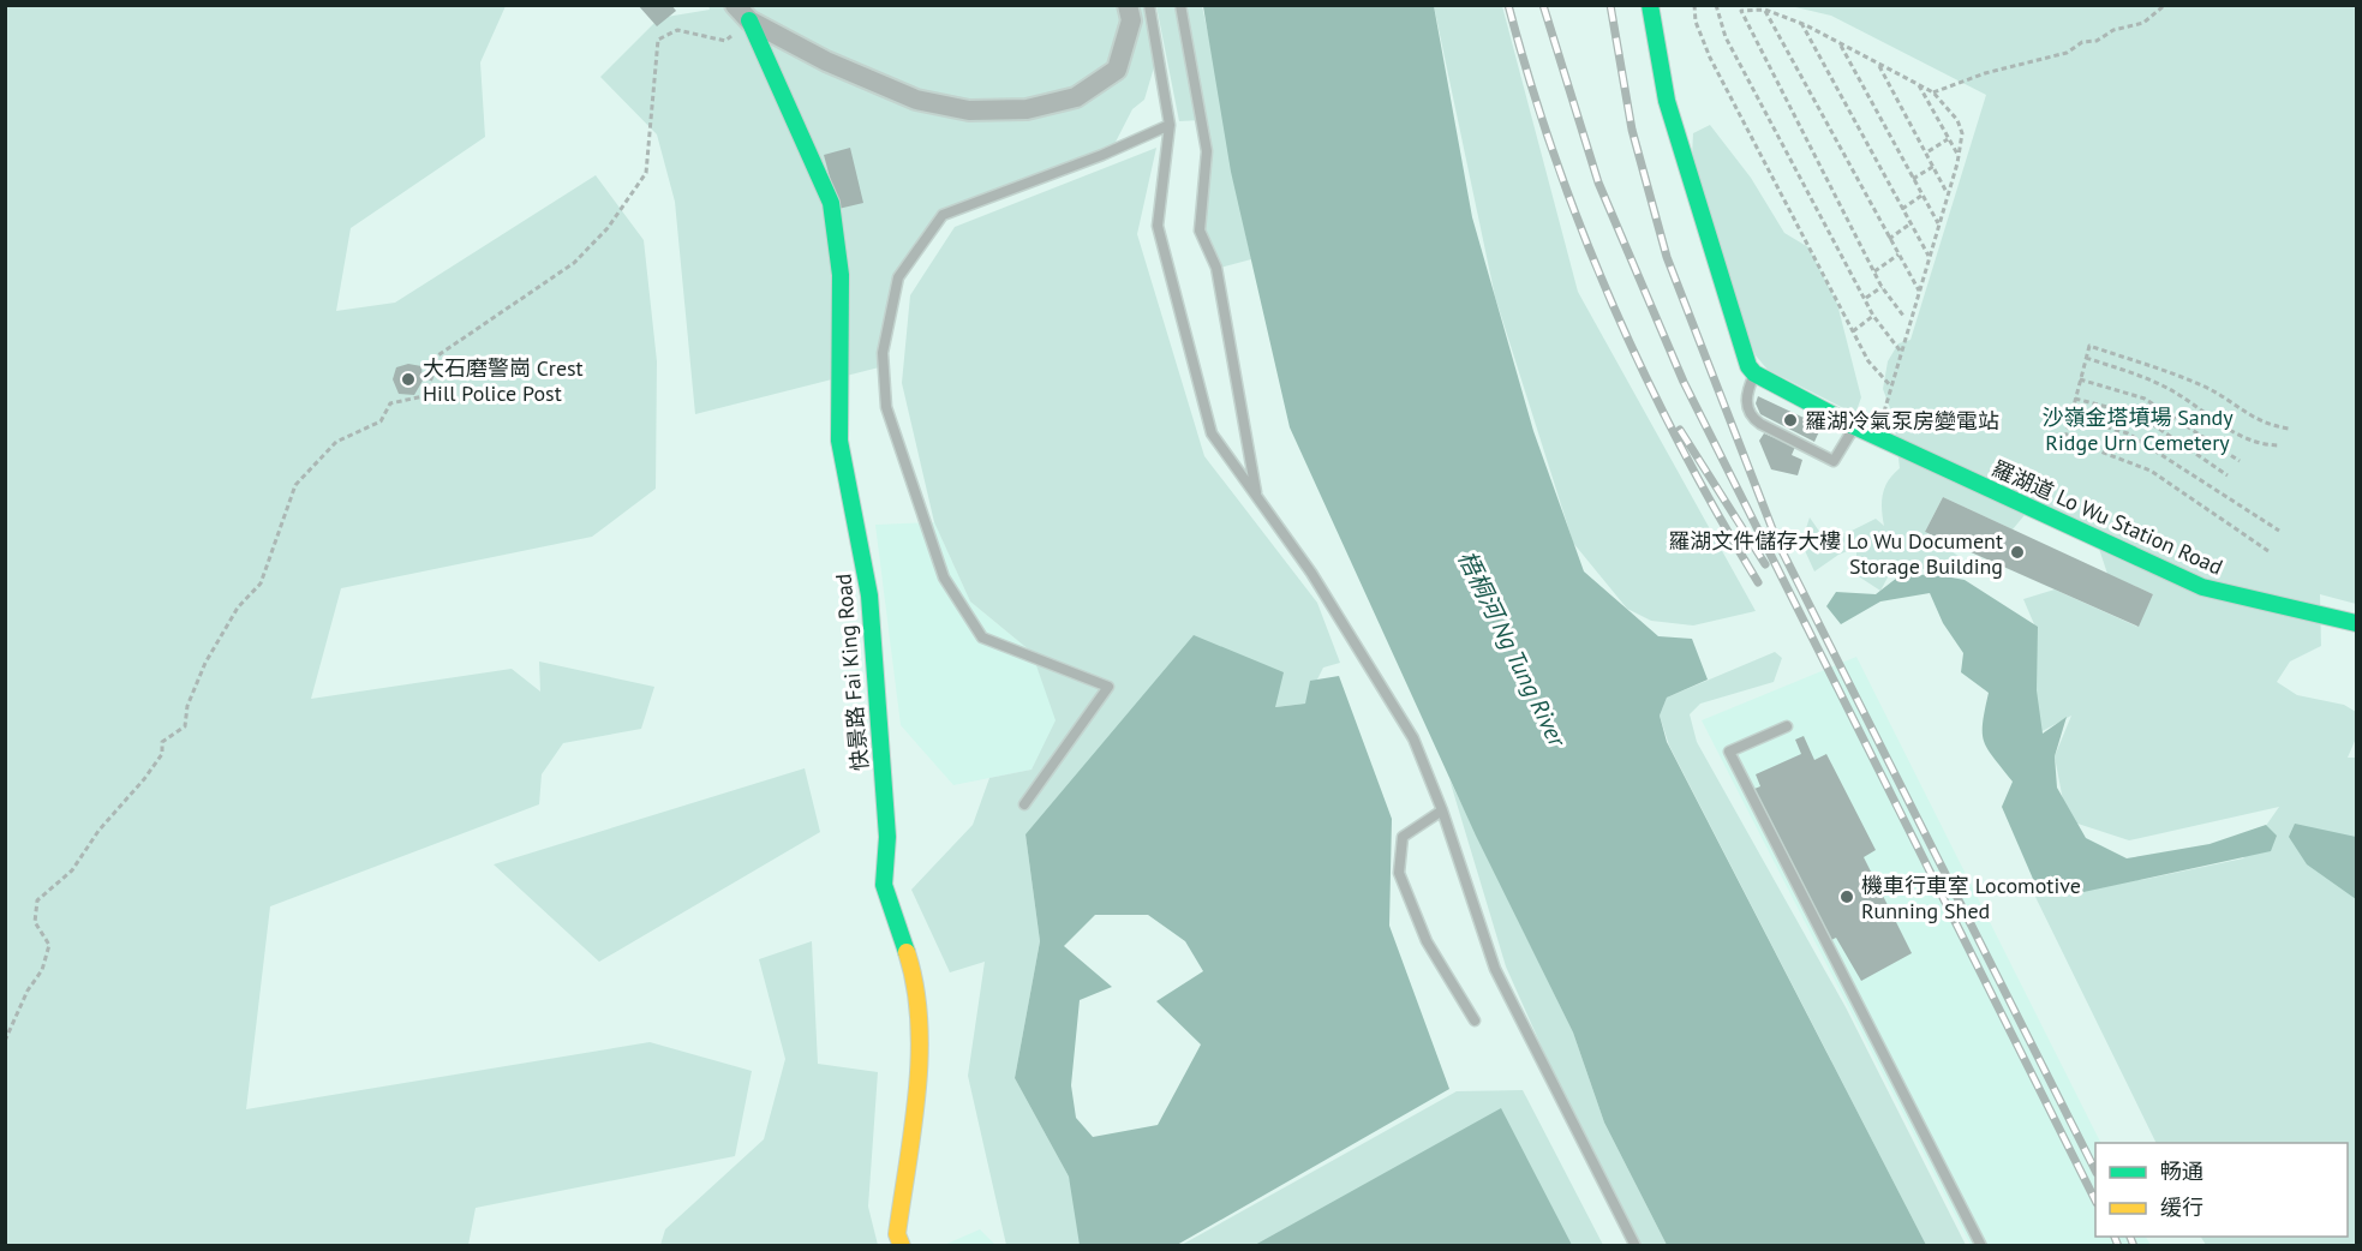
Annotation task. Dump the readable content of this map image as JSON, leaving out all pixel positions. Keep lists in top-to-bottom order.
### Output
{
  "streets": {
    "street": ["羅湖道 Lo Wu Station Road", "快景路 Fai King Road"]
  },
  "water": ["梧桐河 Ng Tung River"],
  "parks": ["沙嶺金塔墳場 Sandy Ridge Urn Cemetery"],
  "places": [
    "大石磨警崗 Crest Hill Police Post",
    "羅湖冷氣泵房變電站",
    "羅湖文件儲存大樓 Lo Wu Document Storage Building",
    "機車行車室 Locomotive Running Shed"
  ],
  "legend": ["畅通", "缓行"]
}
